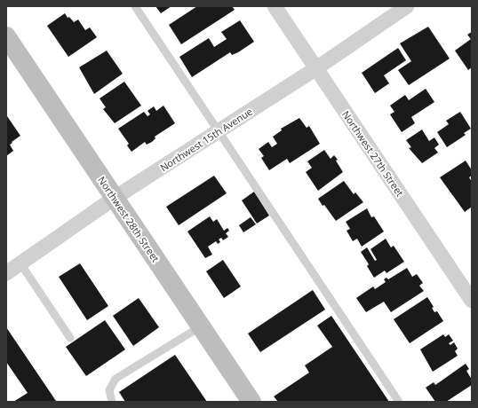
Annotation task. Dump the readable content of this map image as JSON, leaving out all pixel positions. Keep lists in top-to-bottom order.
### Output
{
  "streets": {
    "street": ["Northwest 15th Avenue", "Northwest 27th Street", "Northwest 28th Street"]
  },
  "crossings": [
    ["Northwest 15th Avenue", "Northwest 27th Street"],
    ["Northwest 15th Avenue", "Northwest 28th Street"]
  ]
}
